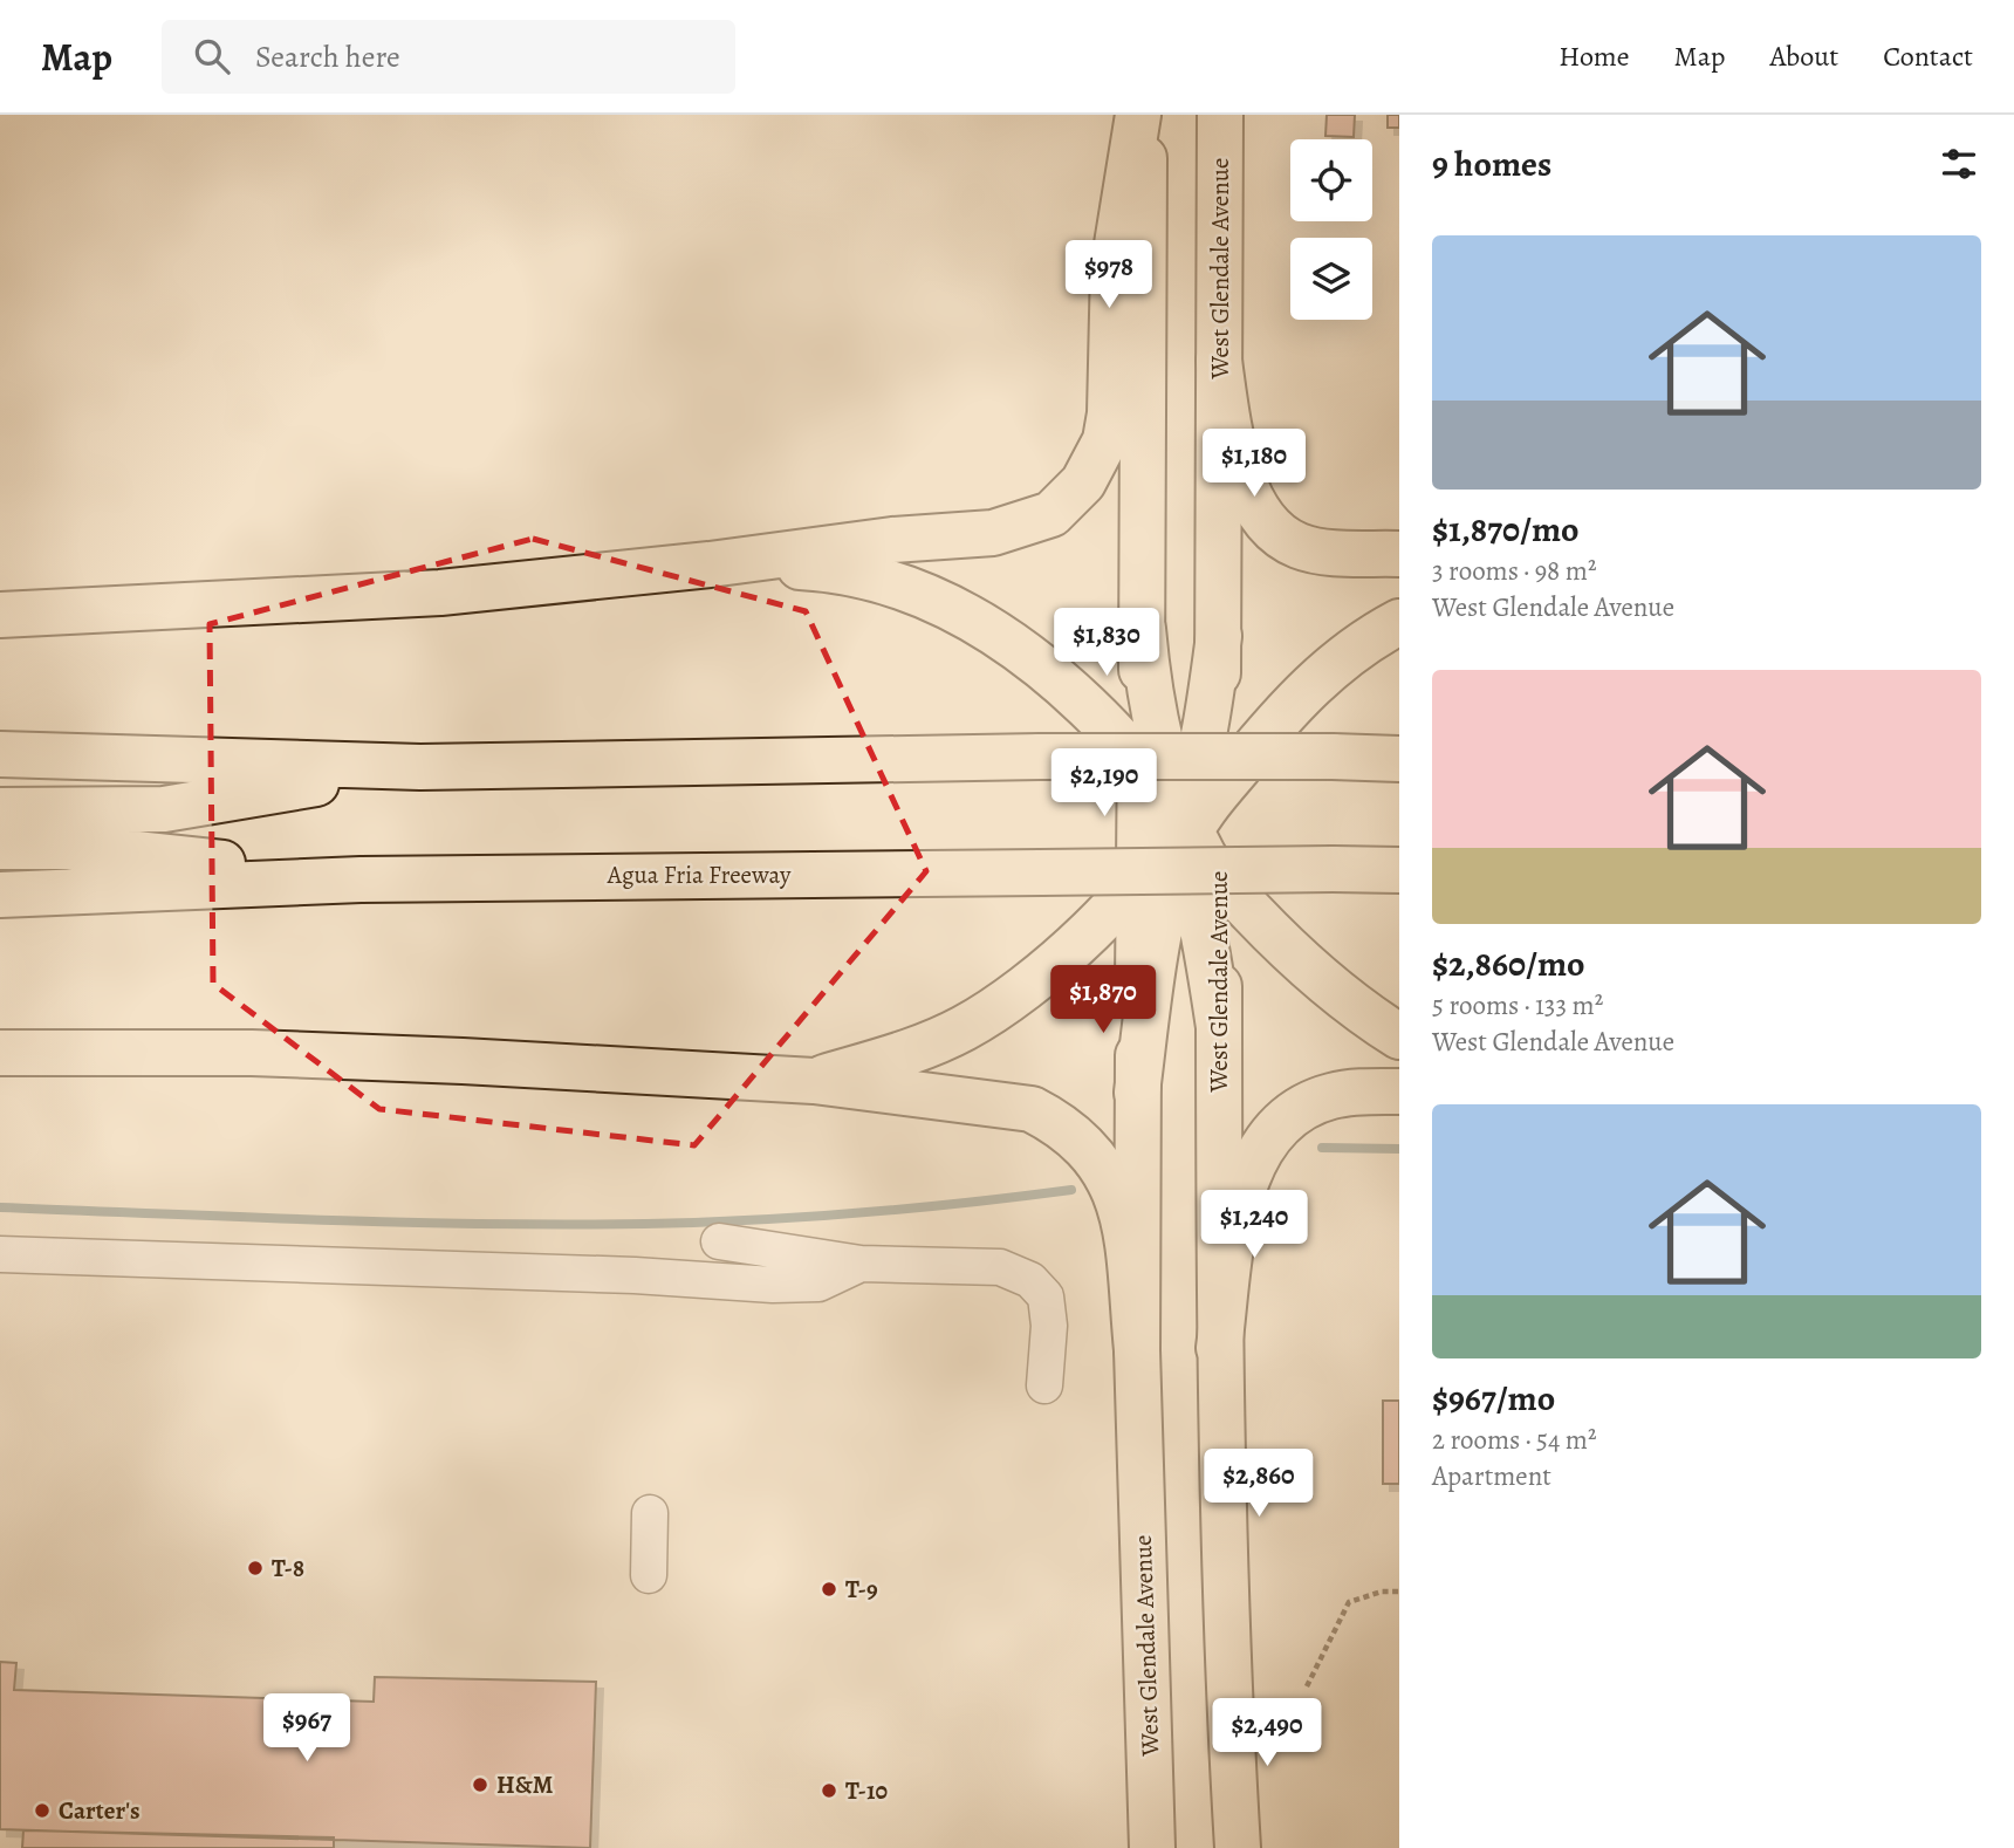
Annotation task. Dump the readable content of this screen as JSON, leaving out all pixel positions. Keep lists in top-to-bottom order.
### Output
{
  "streets": {
    "main road": ["West Glendale Avenue", "Agua Fria Freeway"]
  },
  "places": [
    "T-8",
    "T-9",
    "H&M",
    "T-10",
    "Carter's"
  ],
  "page": {
    "header": "Map",
    "search": "Search here",
    "nav": [
      "Home",
      "Map",
      "About",
      "Contact"
    ],
    "heading": "9 homes",
    "list": [
      {
        "name": "$1,870/mo",
        "note": "3 rooms · 98 m² · West Glendale Avenue"
      },
      {
        "name": "$2,860/mo",
        "note": "5 rooms · 133 m² · West Glendale Avenue"
      },
      {
        "name": "$967/mo",
        "note": "2 rooms · 54 m² · Apartment"
      }
    ],
    "price": [
      "$978",
      "$1,180",
      "$1,830",
      "$2,190",
      "$1,870",
      "$1,240",
      "$2,860",
      "$967",
      "$2,490"
    ]
  }
}
